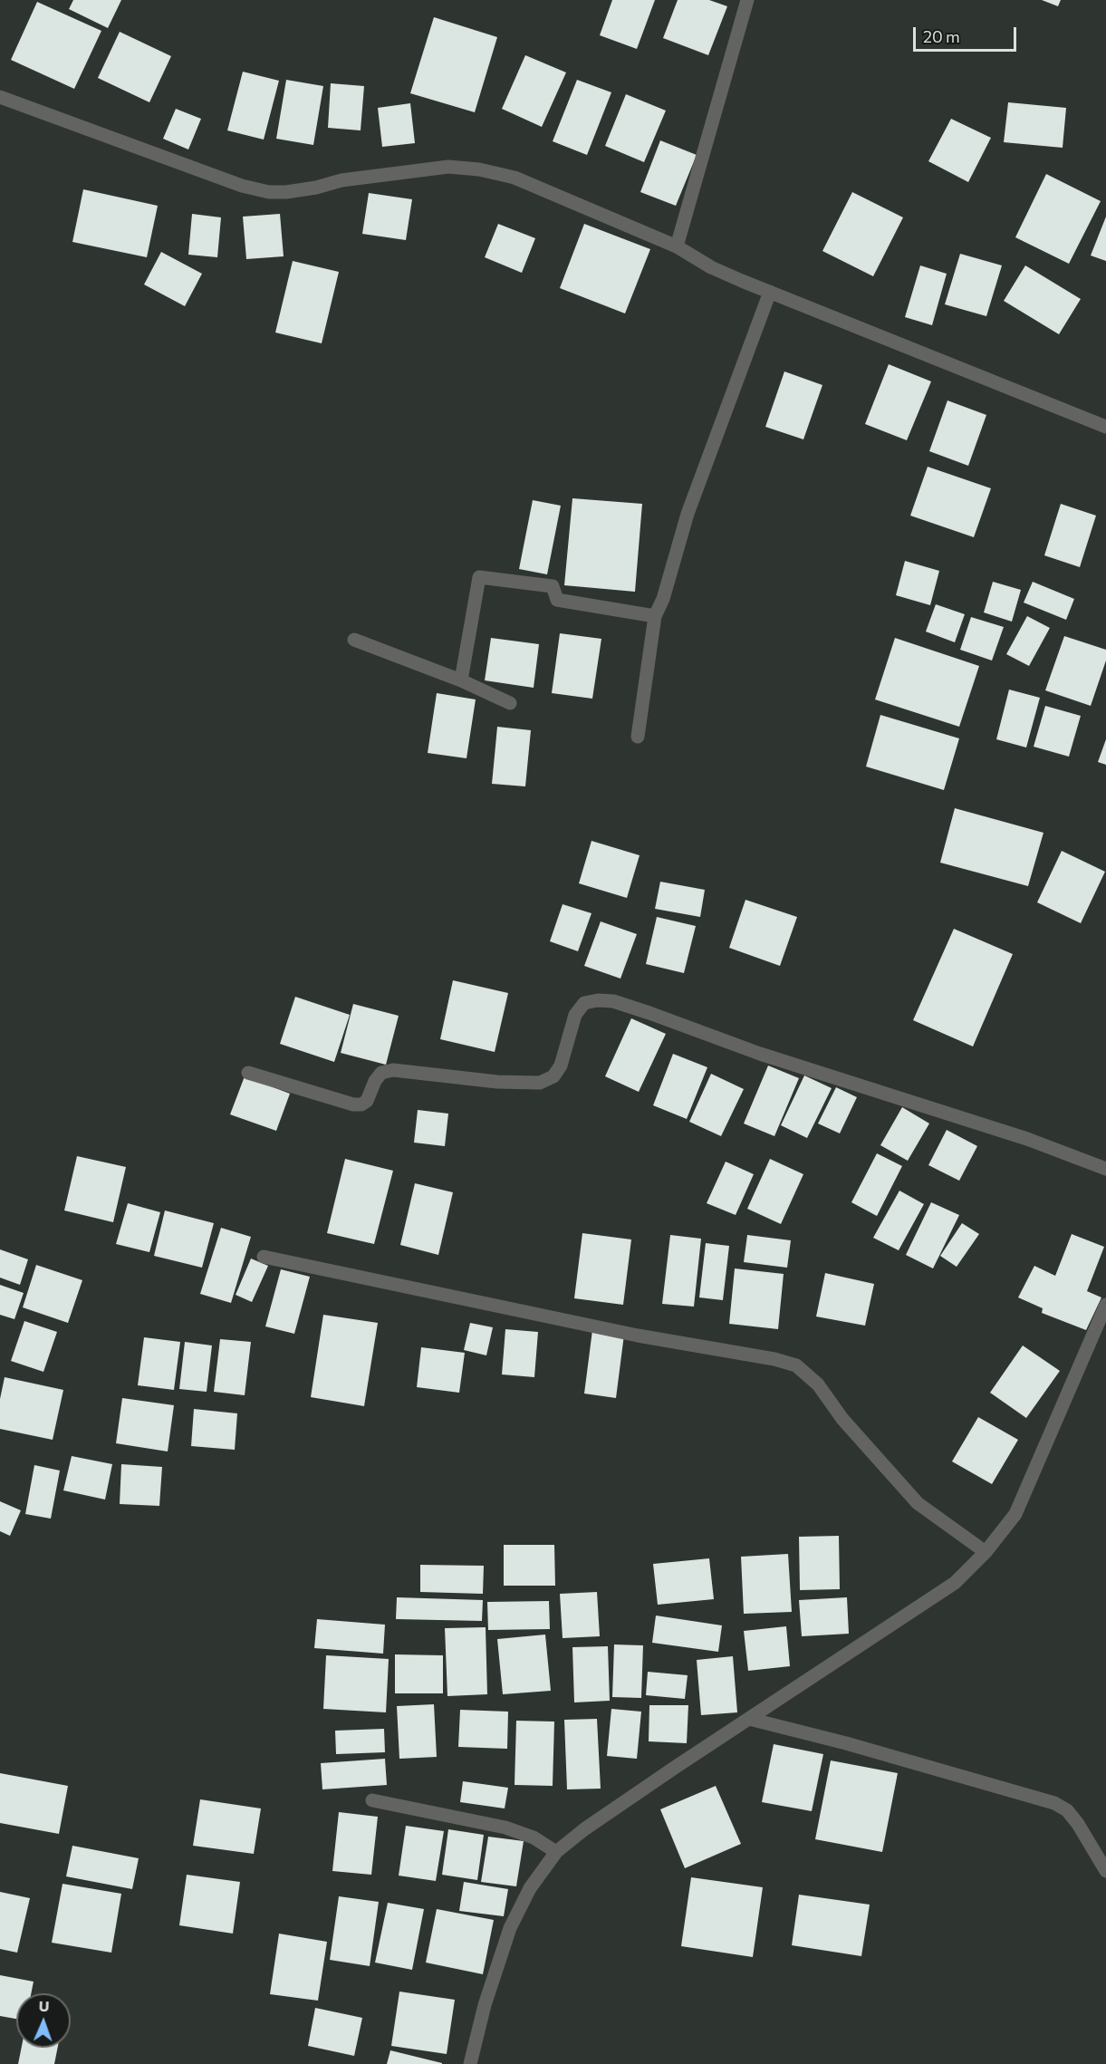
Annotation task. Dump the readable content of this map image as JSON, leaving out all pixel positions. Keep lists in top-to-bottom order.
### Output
{
  "scale_bar": "20 m",
  "north": "top"
}
